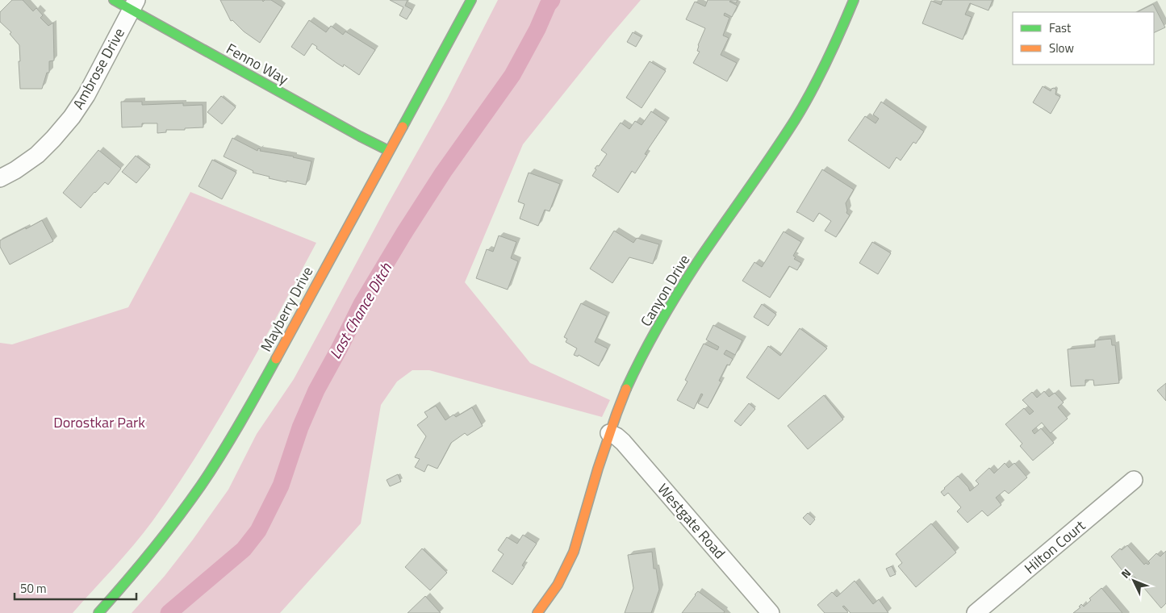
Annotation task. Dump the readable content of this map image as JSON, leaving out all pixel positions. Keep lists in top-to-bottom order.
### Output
{
  "streets": {
    "street": [
      "Fenno Way",
      "Ambrose Drive",
      "Canyon Drive",
      "Mayberry Drive",
      "Westgate Road",
      "Hilton Court"
    ]
  },
  "crossings": [
    ["Fenno Way", "Ambrose Drive"],
    ["Fenno Way", "Mayberry Drive"],
    ["Canyon Drive", "Westgate Road"]
  ],
  "water": ["Last Chance Ditch"],
  "parks": ["Dorostkar Park"],
  "legend": ["Fast", "Slow"],
  "scale_bar": "50 m",
  "north": "top left"
}
